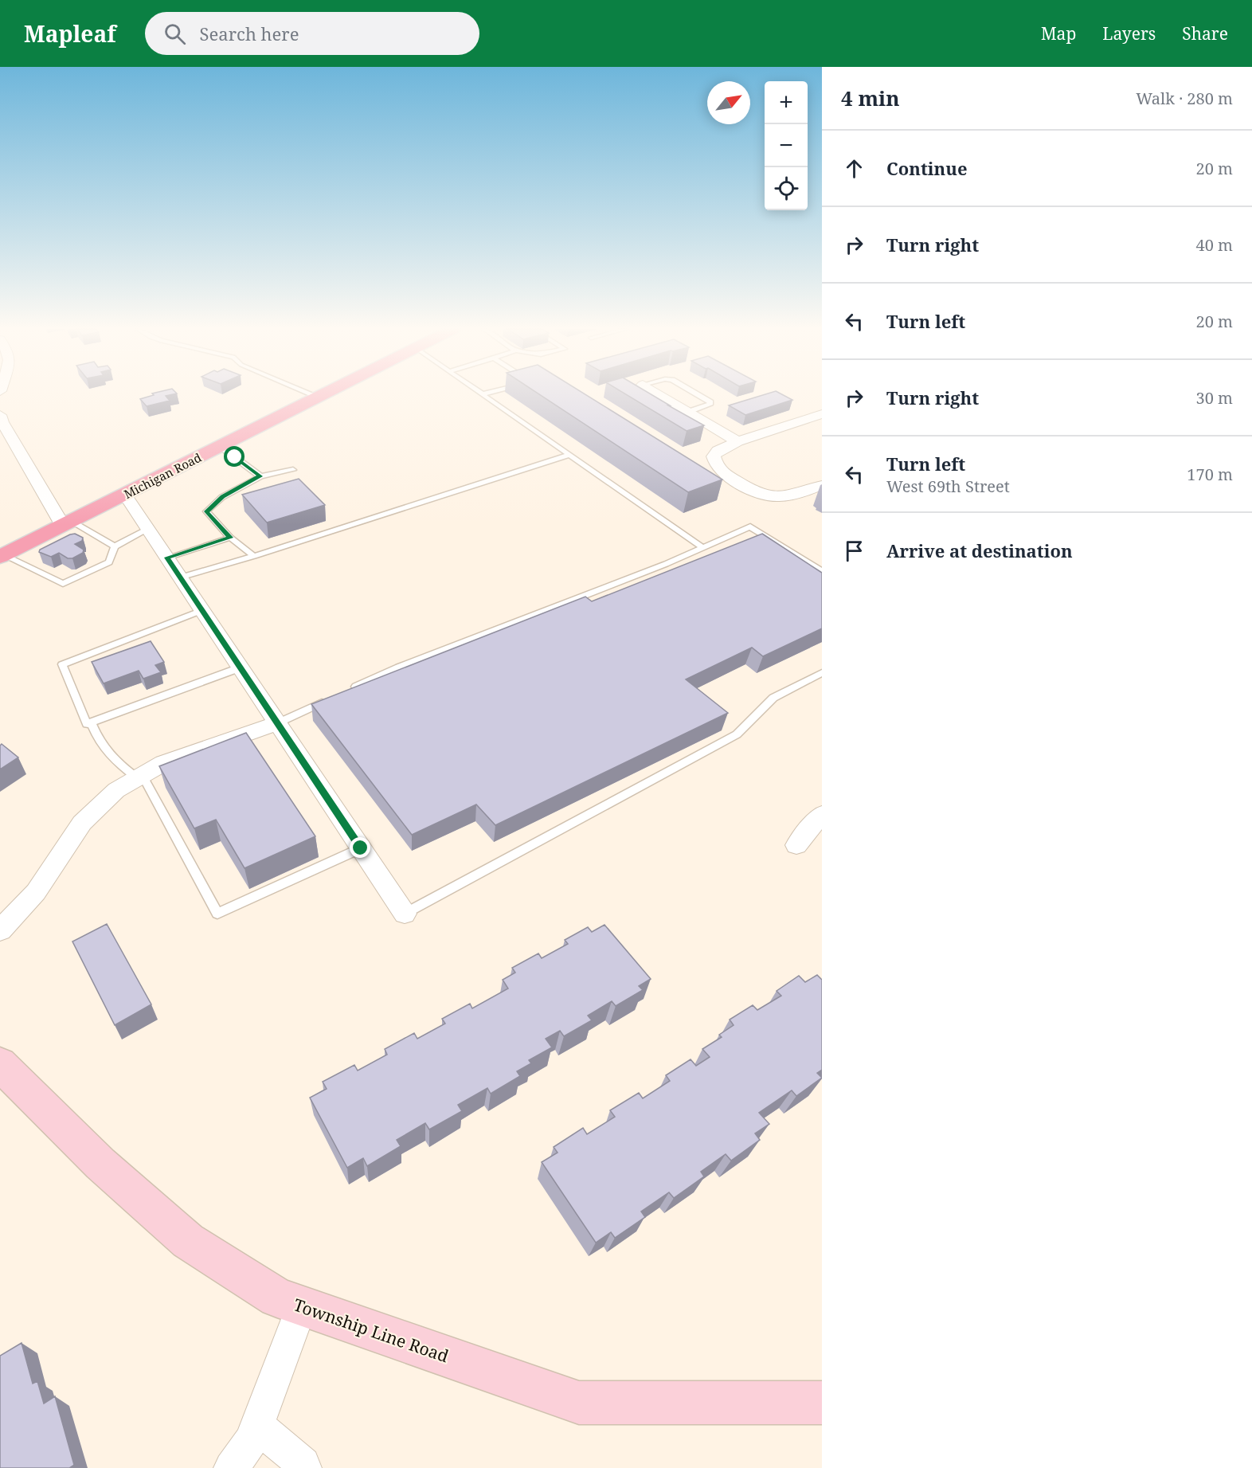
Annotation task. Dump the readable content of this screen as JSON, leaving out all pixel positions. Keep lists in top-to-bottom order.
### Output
{
  "streets": {
    "main road": ["Michigan Road", "Township Line Road"]
  },
  "north": "top right",
  "page": {
    "header": "Mapleaf",
    "search": "Search here",
    "nav": ["Map", "Layers", "Share"],
    "heading": ["4 min", "Walk · 280 m"],
    "map_buttons": ["+", "−"],
    "list": [
      ["Continue", "20 m"],
      ["Turn right", "40 m"],
      ["Turn left", "20 m"],
      ["Turn right", "30 m"],
      ["Turn left", "West 69th Street", "170 m"],
      "Arrive at destination"
    ]
  }
}
